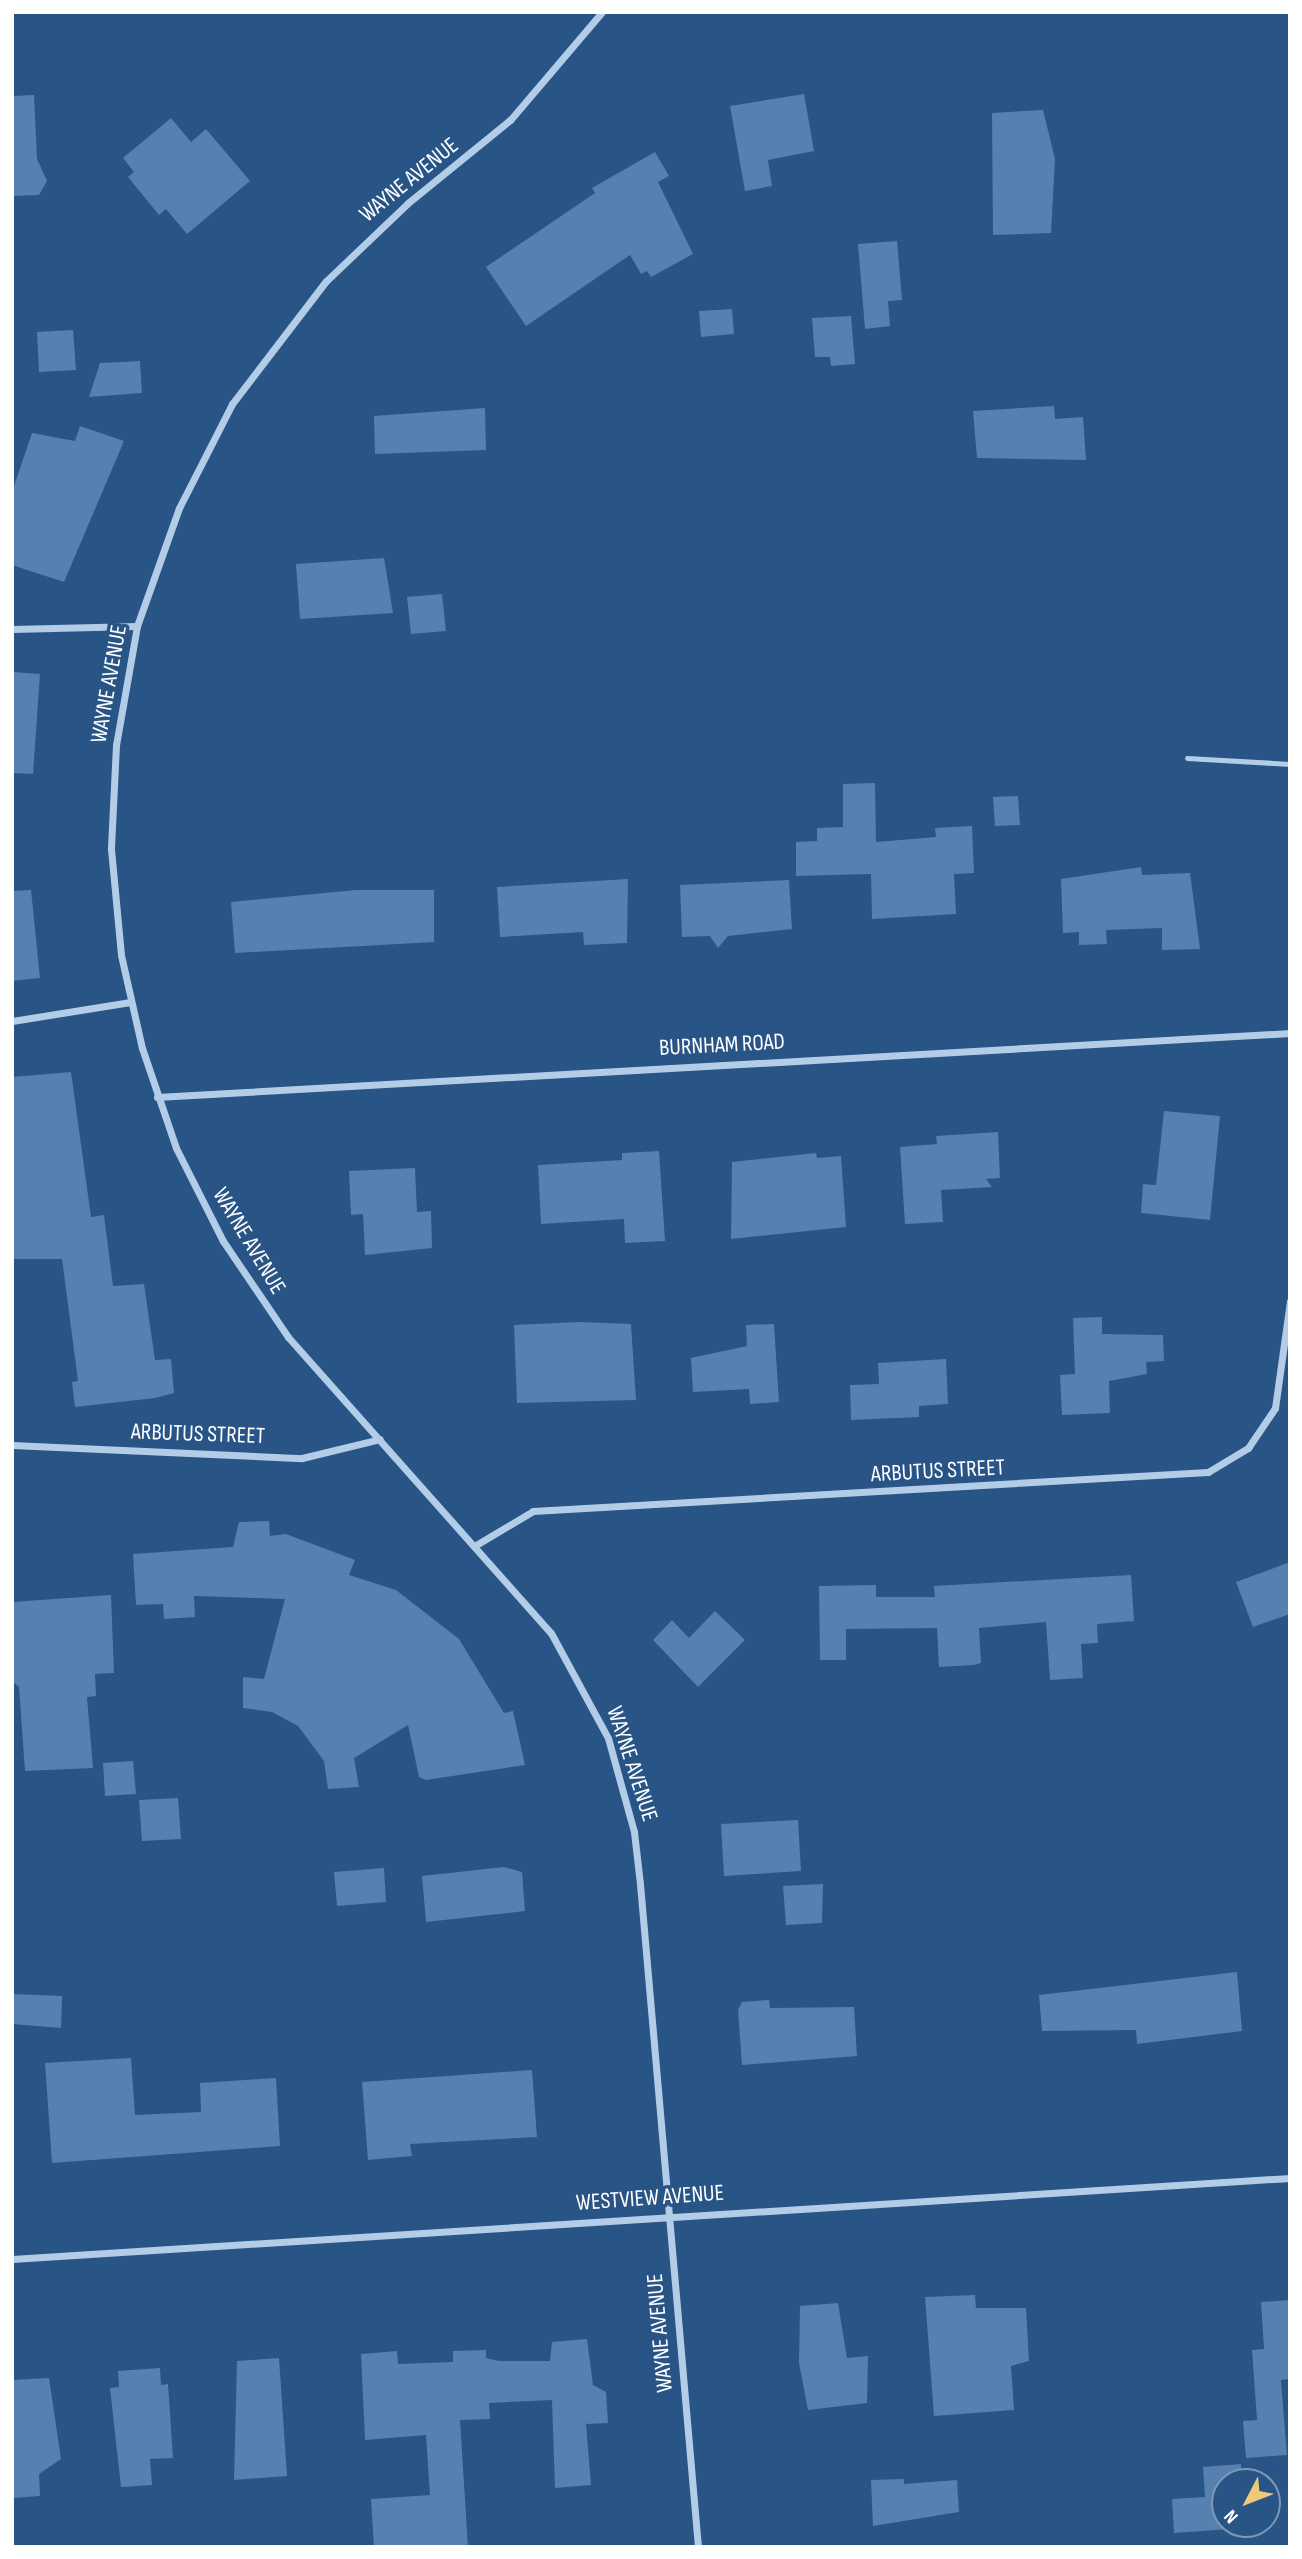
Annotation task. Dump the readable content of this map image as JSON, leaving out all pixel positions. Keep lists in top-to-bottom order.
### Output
{
  "streets": {
    "street": [
      "WAYNE AVENUE",
      "BURNHAM ROAD",
      "ARBUTUS STREET",
      "WESTVIEW AVENUE"
    ]
  },
  "crossings": [
    ["WAYNE AVENUE", "BURNHAM ROAD"],
    ["WAYNE AVENUE", "ARBUTUS STREET"],
    ["WAYNE AVENUE", "WESTVIEW AVENUE"]
  ],
  "north": "bottom left"
}
